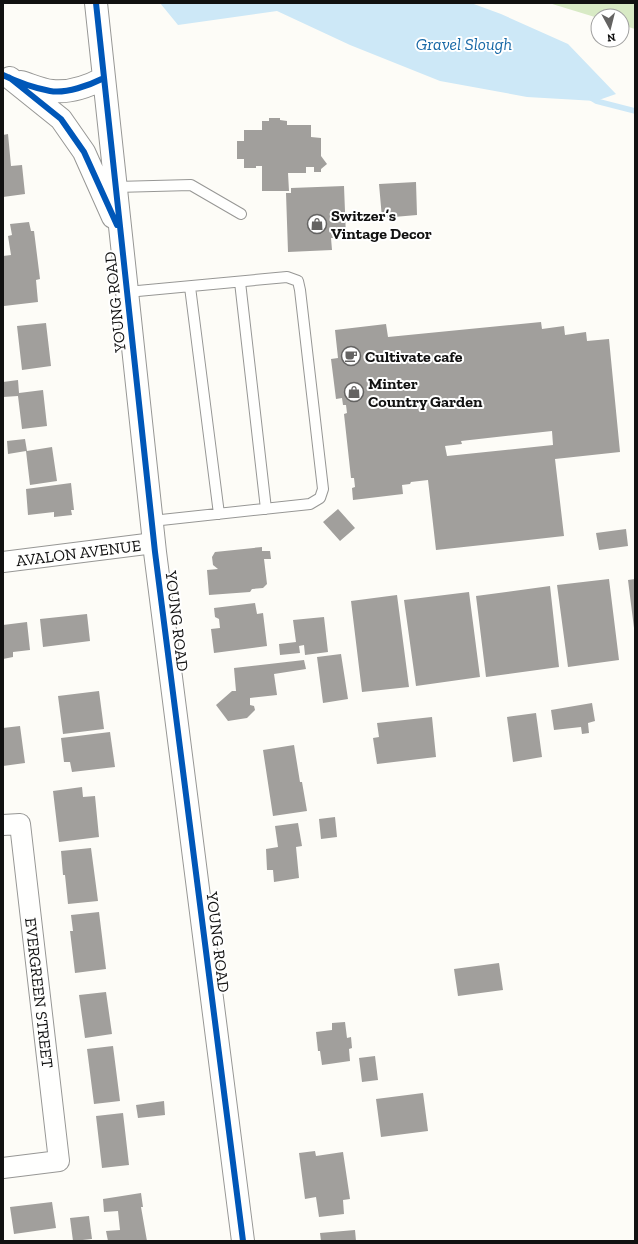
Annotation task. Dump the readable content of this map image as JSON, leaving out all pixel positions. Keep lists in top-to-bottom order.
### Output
{
  "streets": {
    "street": ["YOUNG ROAD", "AVALON AVENUE", "EVERGREEN STREET"]
  },
  "crossings": [
    ["YOUNG ROAD", "AVALON AVENUE"]
  ],
  "water": ["Gravel Slough"],
  "places": {
    "shop": ["Switzer’s Vintage Decor", "Minter Country Garden"],
    "cafe": ["Cultivate cafe"]
  },
  "north": "bottom"
}
